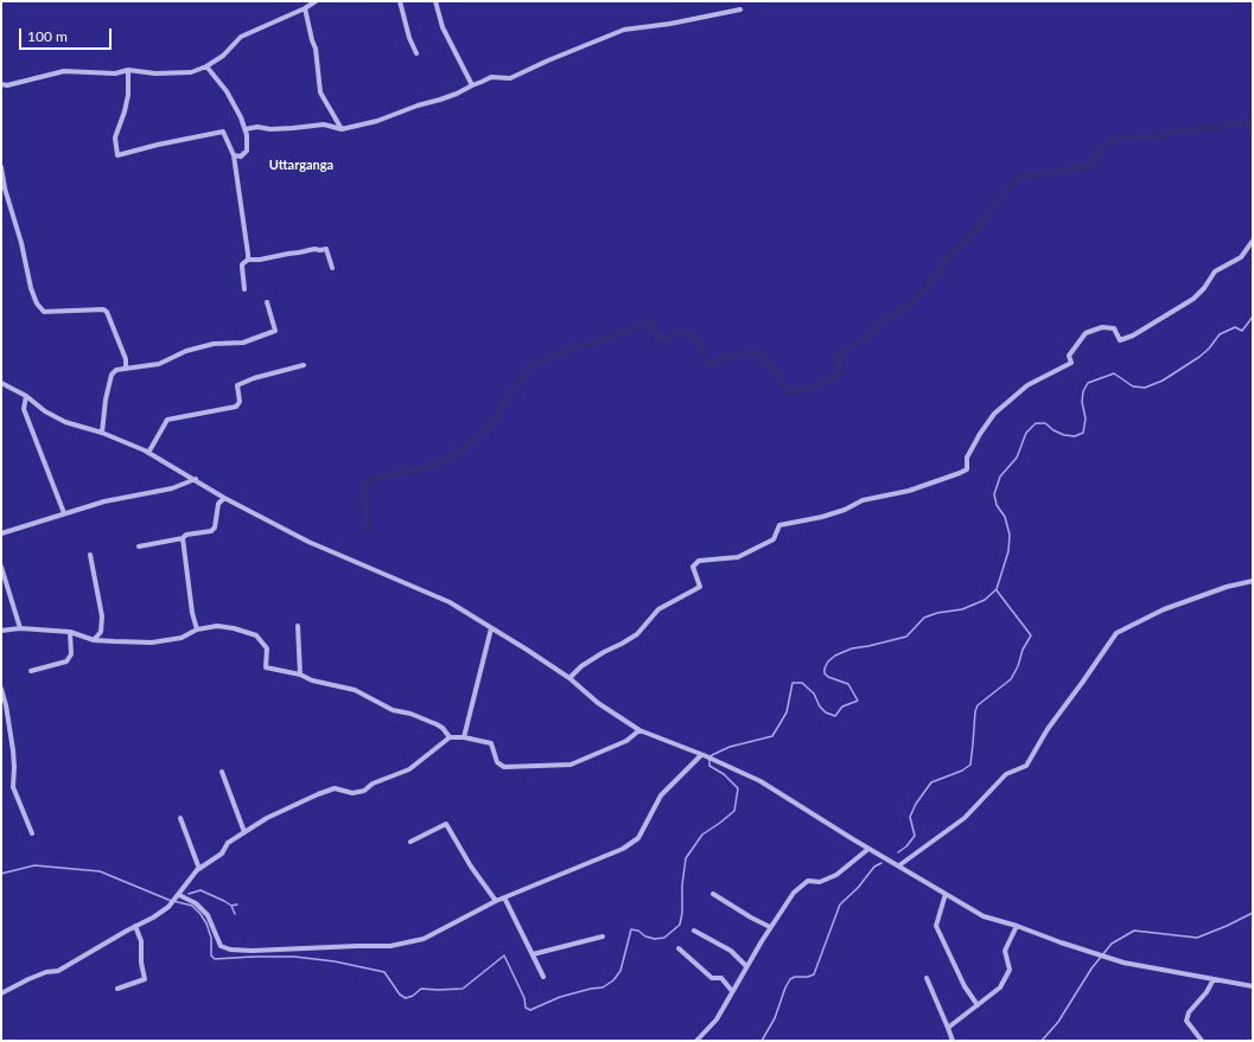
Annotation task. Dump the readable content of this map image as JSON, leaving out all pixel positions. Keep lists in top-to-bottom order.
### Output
{
  "districts": ["Uttarganga"],
  "scale_bar": "100 m"
}
